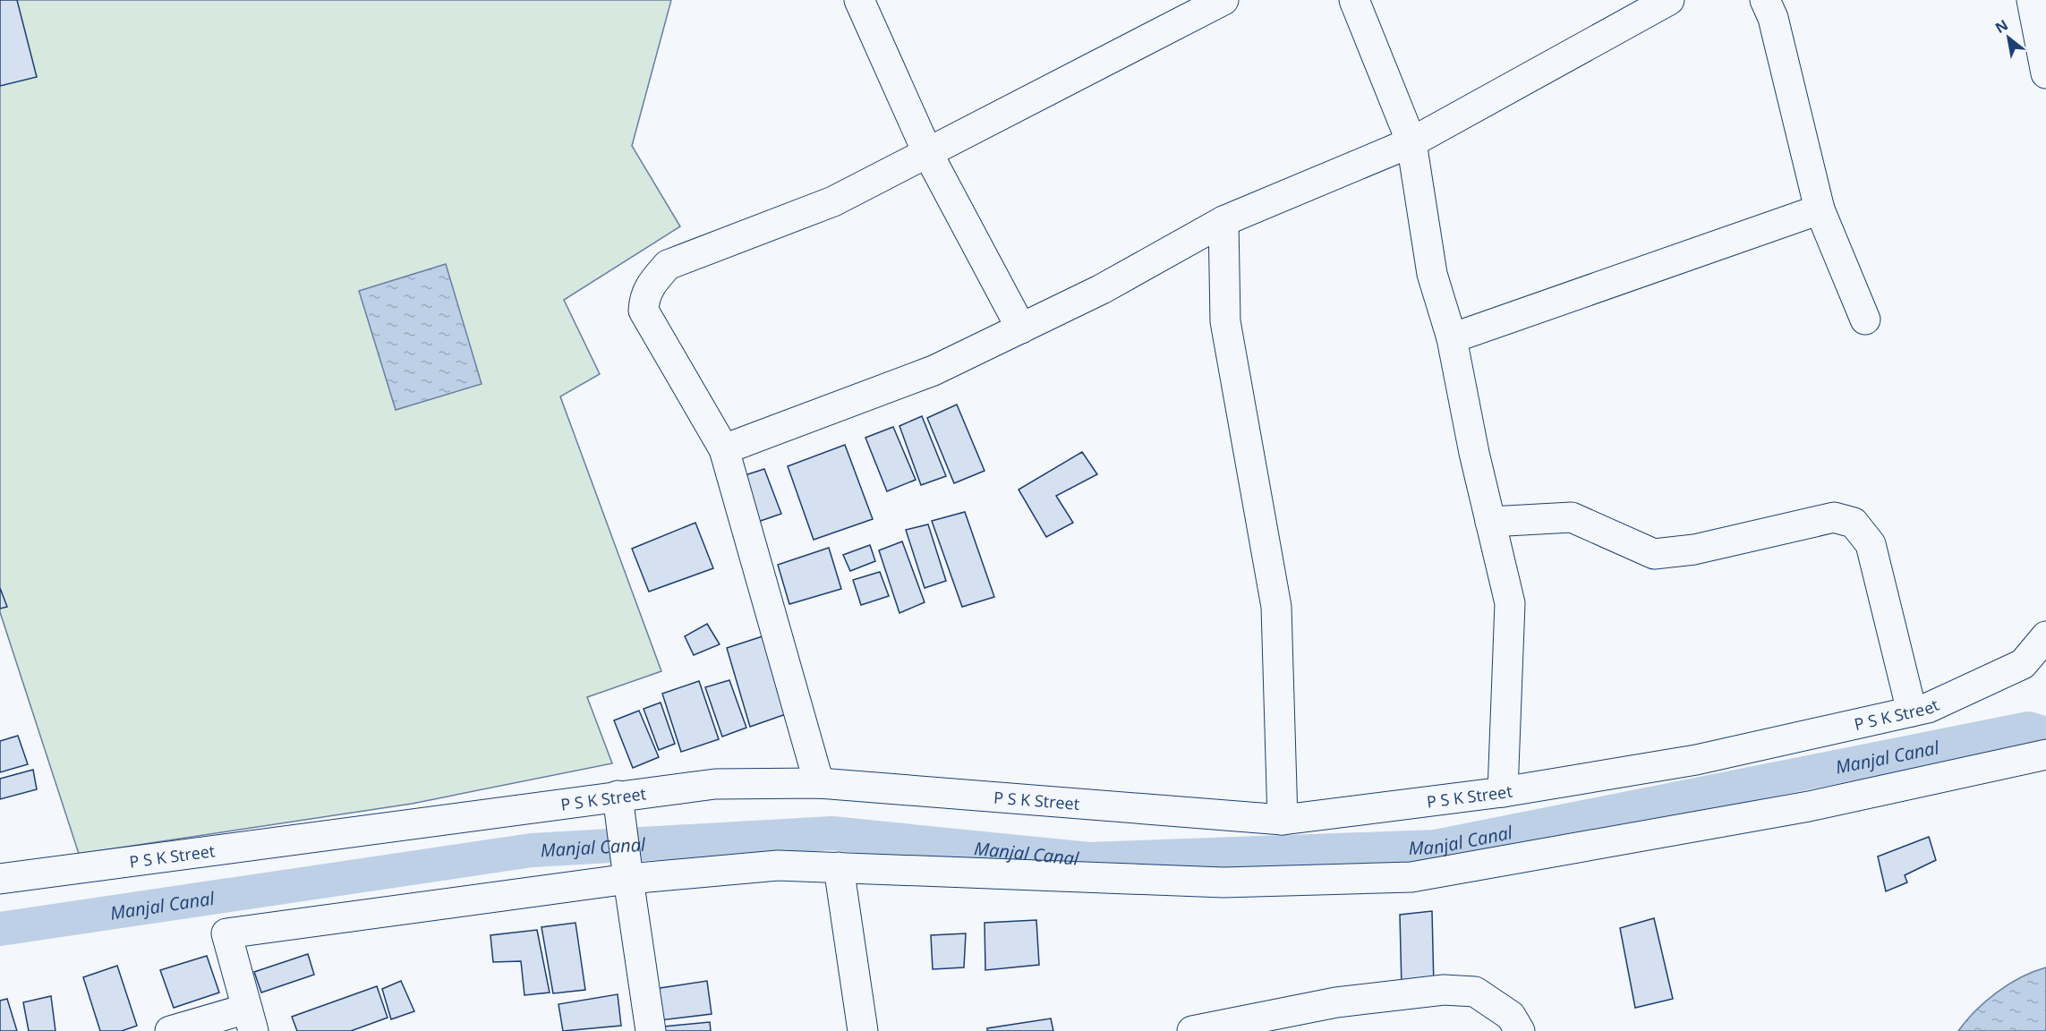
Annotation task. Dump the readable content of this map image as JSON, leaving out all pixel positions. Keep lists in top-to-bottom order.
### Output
{
  "streets": {
    "street": ["P S K Street"]
  },
  "water": ["Manjal Canal"],
  "north": "top left"
}
